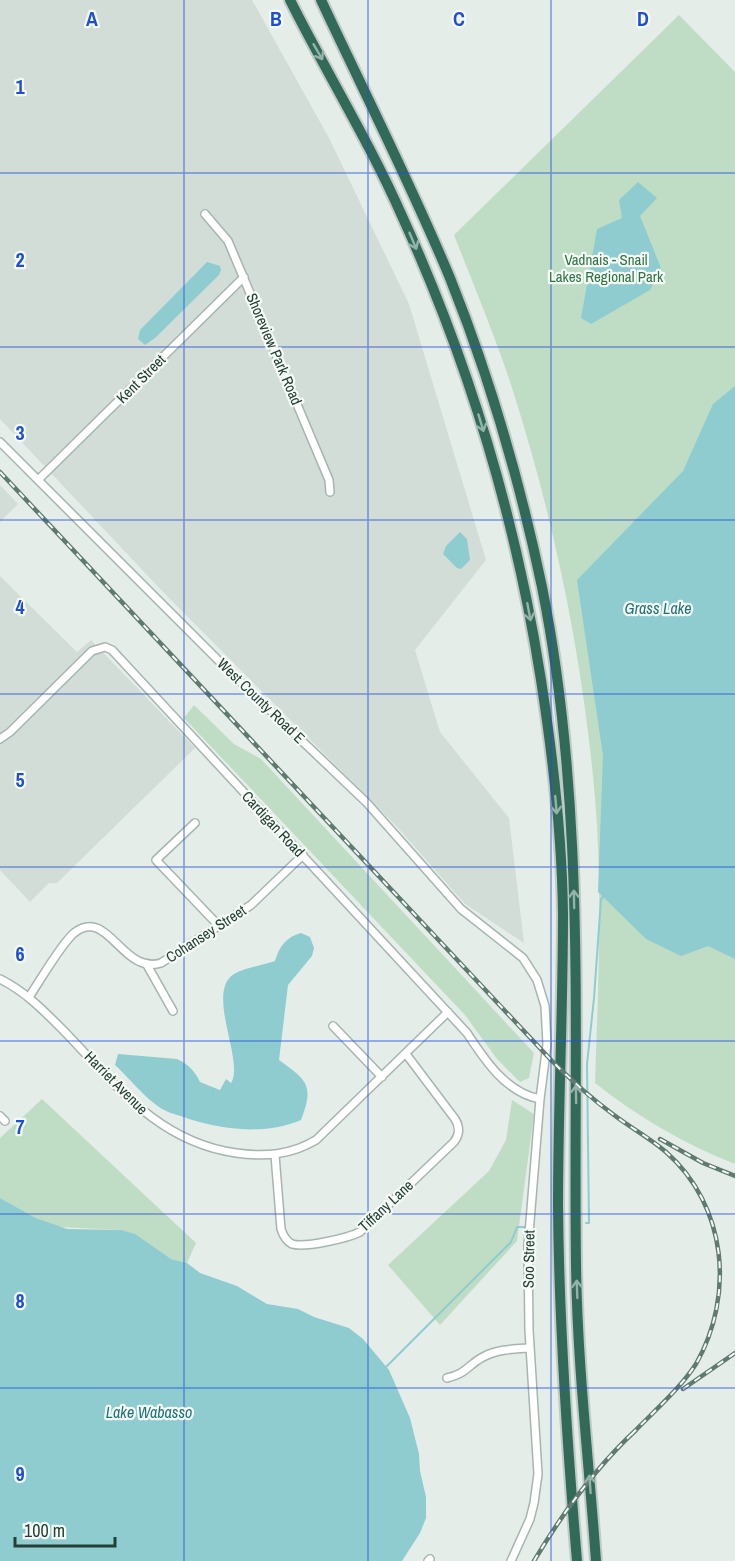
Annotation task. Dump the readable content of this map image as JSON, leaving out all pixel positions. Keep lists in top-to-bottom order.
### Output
{
  "streets": {
    "street": [
      "Shoreview Park Road",
      "Kent Street",
      "West County Road E",
      "Cardigan Road",
      "Cohansey Street",
      "Harriet Avenue",
      "Tiffany Lane",
      "Soo Street"
    ]
  },
  "crossings": [
    ["Shoreview Park Road", "Kent Street"],
    ["Kent Street", "West County Road E"],
    ["West County Road E", "Soo Street"],
    ["Cardigan Road", "Cohansey Street"],
    ["Cardigan Road", "Harriet Avenue"],
    ["Cardigan Road", "Soo Street"],
    ["Cohansey Street", "Harriet Avenue"],
    ["Harriet Avenue", "Tiffany Lane"]
  ],
  "water": ["Grass Lake", "Lake Wabasso"],
  "parks": ["Vadnais - Snail Lakes Regional Park"],
  "scale_bar": "100 m",
  "grid": {
    "columns": [
      "A",
      "B",
      "C",
      "D"
    ],
    "rows": [
      "1",
      "2",
      "3",
      "4",
      "5",
      "6",
      "7",
      "8",
      "9"
    ]
  }
}
